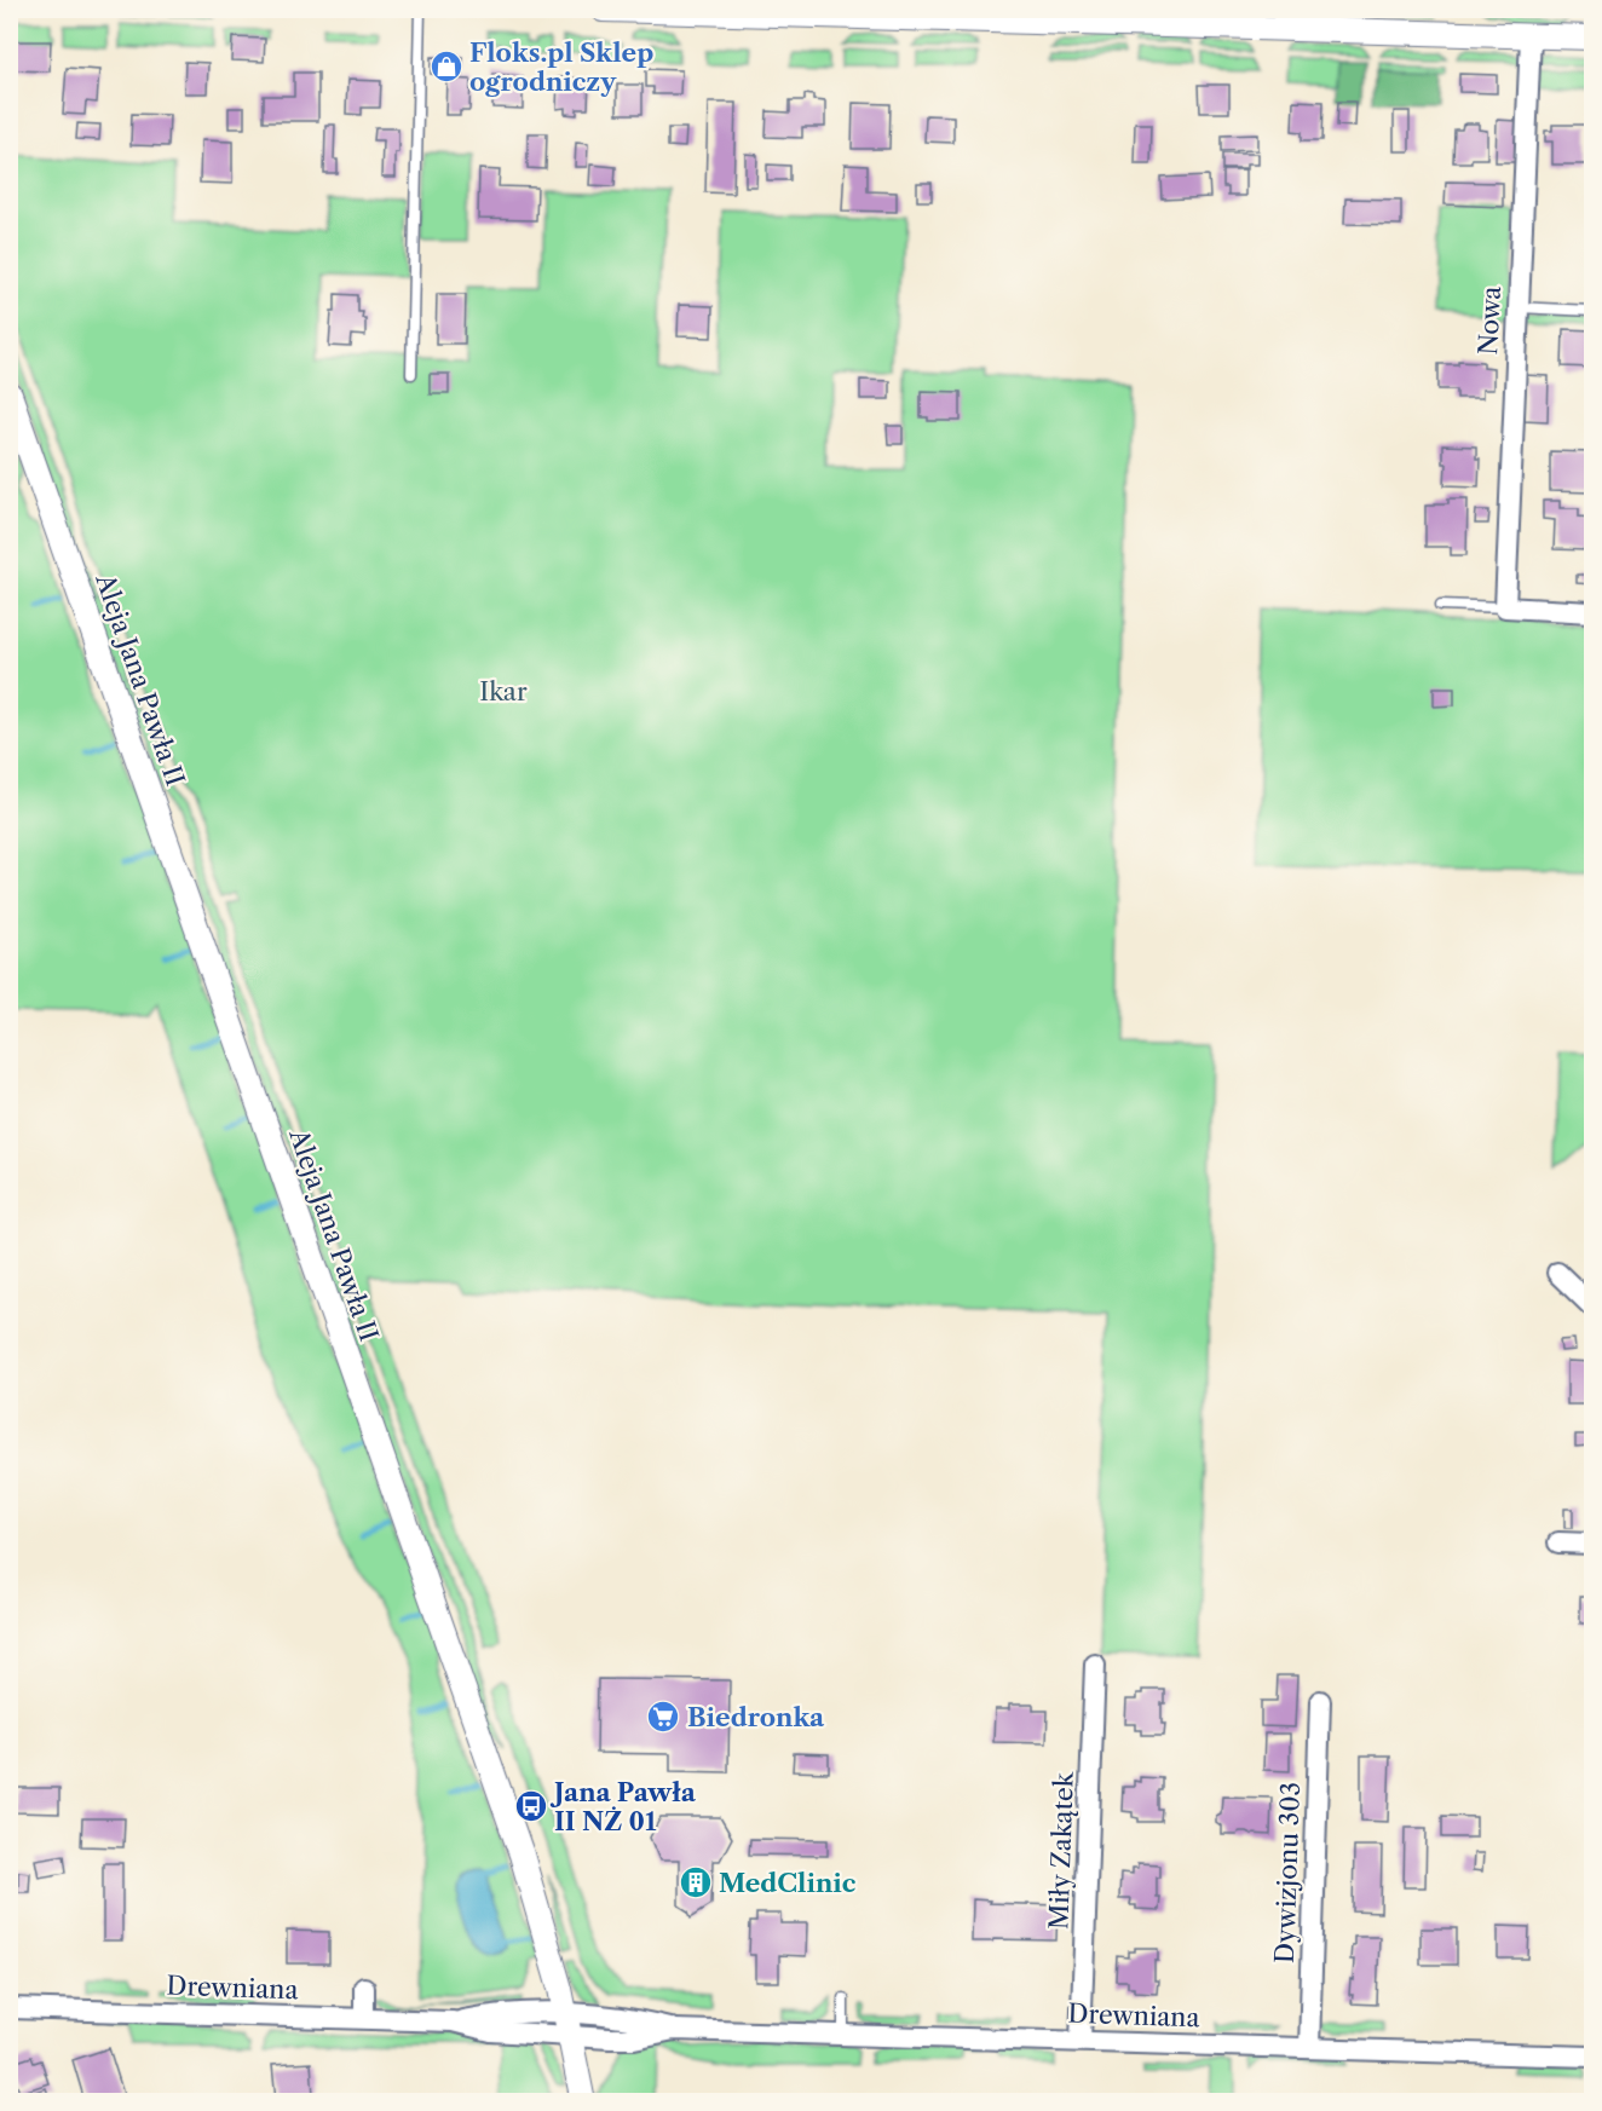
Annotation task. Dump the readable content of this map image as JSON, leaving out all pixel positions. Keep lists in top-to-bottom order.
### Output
{
  "streets": {
    "street": [
      "Nowa",
      "Aleja Jana Pawła II",
      "Miły Zakątek",
      "Dywizjonu 303",
      "Drewniana"
    ]
  },
  "crossings": [
    ["Aleja Jana Pawła II", "Drewniana"],
    ["Miły Zakątek", "Drewniana"],
    ["Dywizjonu 303", "Drewniana"]
  ],
  "parks": ["Ikar"],
  "places": {
    "shop": ["Floks.pl Sklep ogrodniczy"],
    "supermarket": ["Biedronka"],
    "bus stop": ["Jana Pawła II NŻ 01"],
    "building": ["MedClinic"]
  }
}
